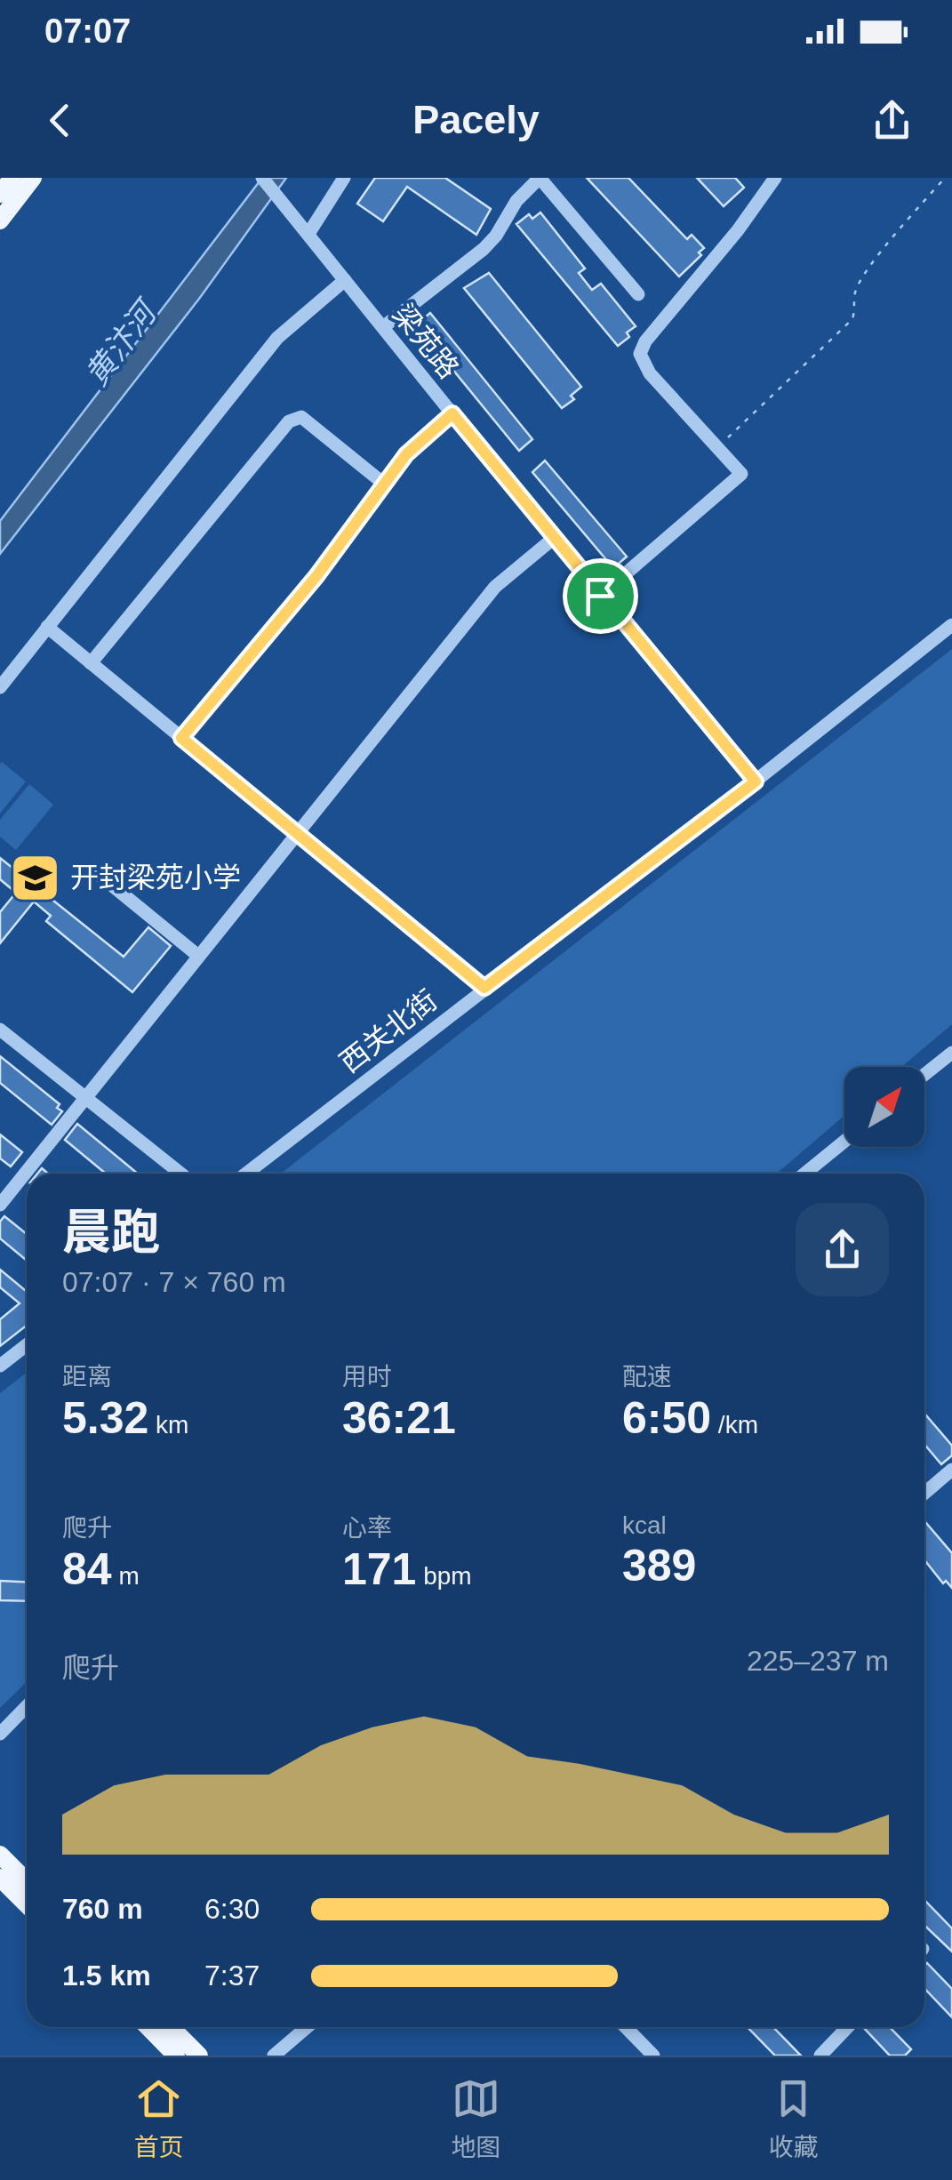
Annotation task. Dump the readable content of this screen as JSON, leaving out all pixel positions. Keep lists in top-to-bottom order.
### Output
{
  "streets": {
    "street": ["梁苑路", "西关北街"]
  },
  "crossings": [
    ["梁苑路", "西关北街"]
  ],
  "water": ["黄汴河"],
  "places": {
    "school or university": ["开封梁苑小学"]
  },
  "north": "top right",
  "page": {
    "status": "07:07",
    "header": "Pacely",
    "heading": ["晨跑", "07:07 · 7 × 760 m"],
    "stats": [
      ["距离", "5.32 km"],
      ["用时", "36:21"],
      ["配速", "6:50 /km"],
      ["爬升", "84 m"],
      ["心率", "171 bpm"],
      ["kcal", "389"]
    ],
    "chart": ["爬升", "225–237 m"],
    "list": [
      {
        "name": "760 m",
        "note": "6:30"
      },
      {
        "name": "1.5 km",
        "note": "7:37"
      }
    ],
    "tabs": ["首页", "地图", "收藏"]
  }
}
